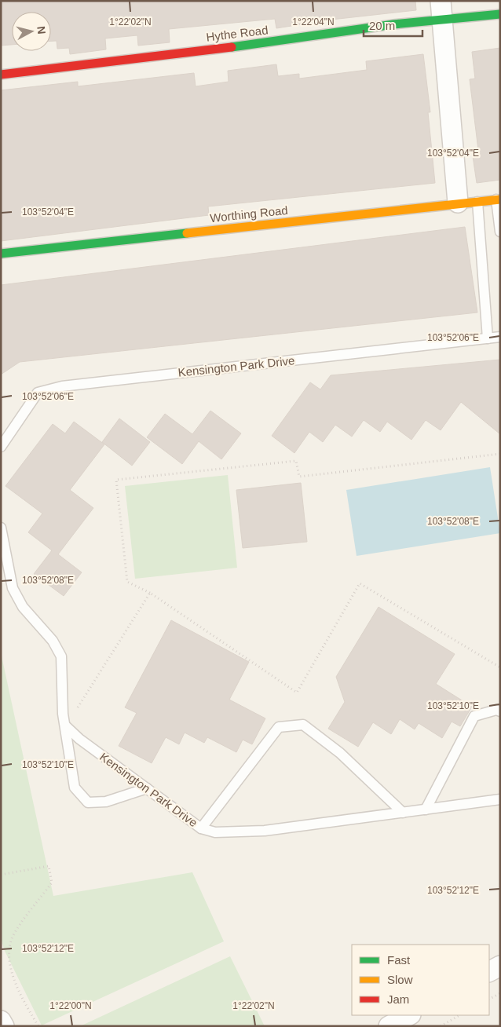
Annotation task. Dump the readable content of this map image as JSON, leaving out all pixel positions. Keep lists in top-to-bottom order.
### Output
{
  "streets": {
    "street": ["Hythe Road", "Worthing Road"],
    "lane": ["Kensington Park Drive"]
  },
  "legend": ["Fast", "Slow", "Jam"],
  "scale_bar": "20 m",
  "north": "right",
  "coordinates": [
    "1°22'02\"N",
    "1°22'04\"N",
    "103°52'04\"E",
    "103°52'06\"E",
    "103°52'08\"E",
    "103°52'10\"E",
    "103°52'12\"E",
    "1°22'00\"N"
  ]
}
